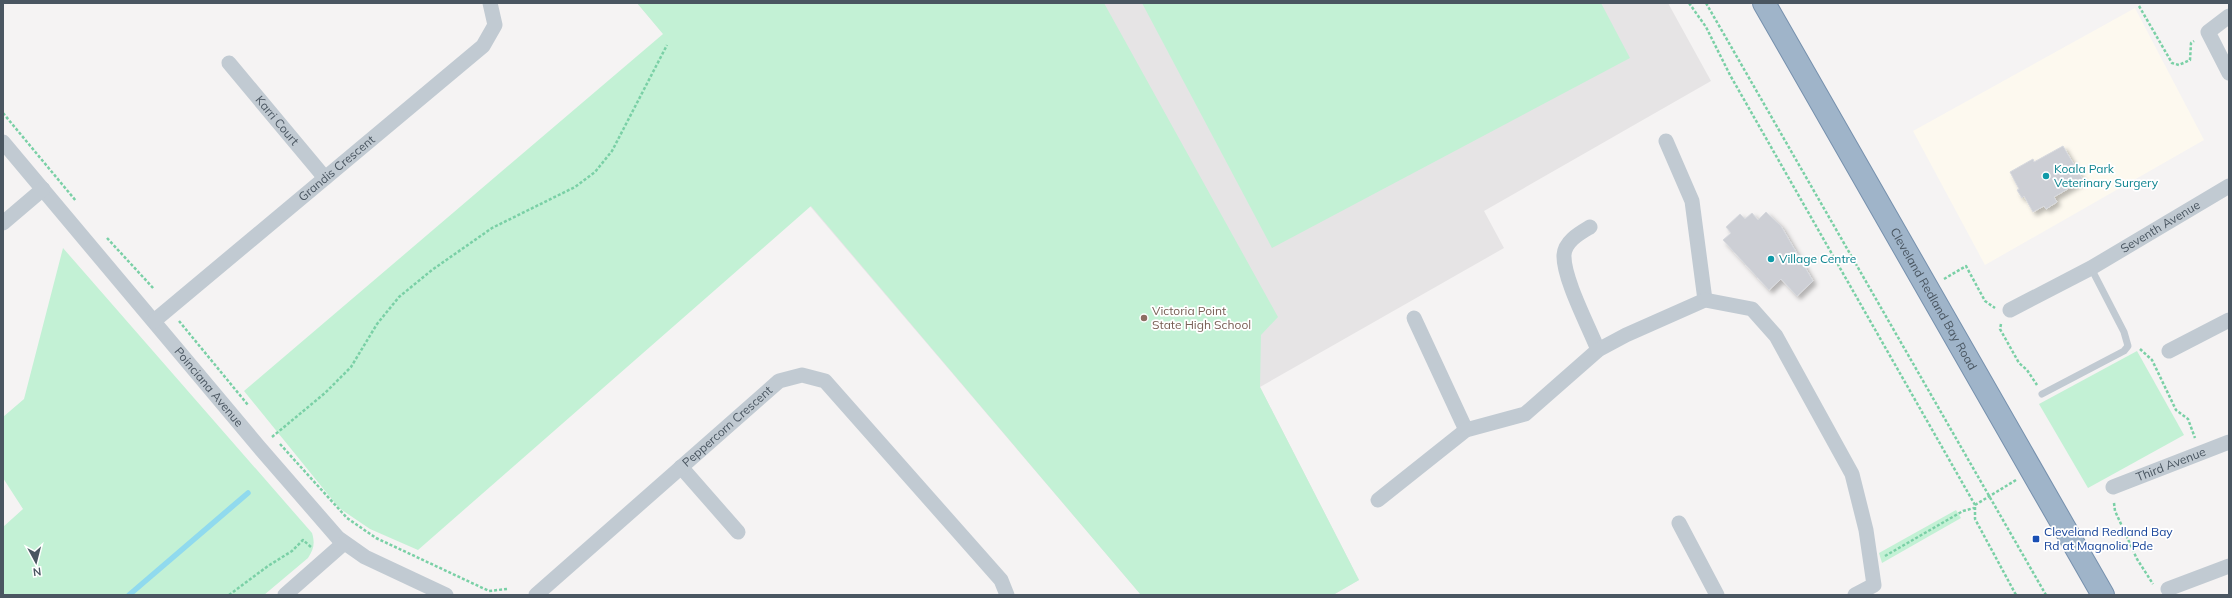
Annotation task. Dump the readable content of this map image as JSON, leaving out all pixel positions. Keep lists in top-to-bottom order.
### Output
{
  "streets": {
    "highway": ["Cleveland Redland Bay Road"],
    "street": [
      "Karri Court",
      "Grandis Crescent",
      "Seventh Avenue",
      "Poinciana Avenue",
      "Peppercorn Crescent",
      "Third Avenue"
    ]
  },
  "crossings": [
    ["Karri Court", "Grandis Crescent"],
    ["Grandis Crescent", "Poinciana Avenue"]
  ],
  "places": {
    "other": ["Koala Park Veterinary Surgery", "Village Centre", "Victoria Point State High School"],
    "transit": ["Cleveland Redland Bay Rd at Magnolia Pde"]
  },
  "north": "bottom"
}
